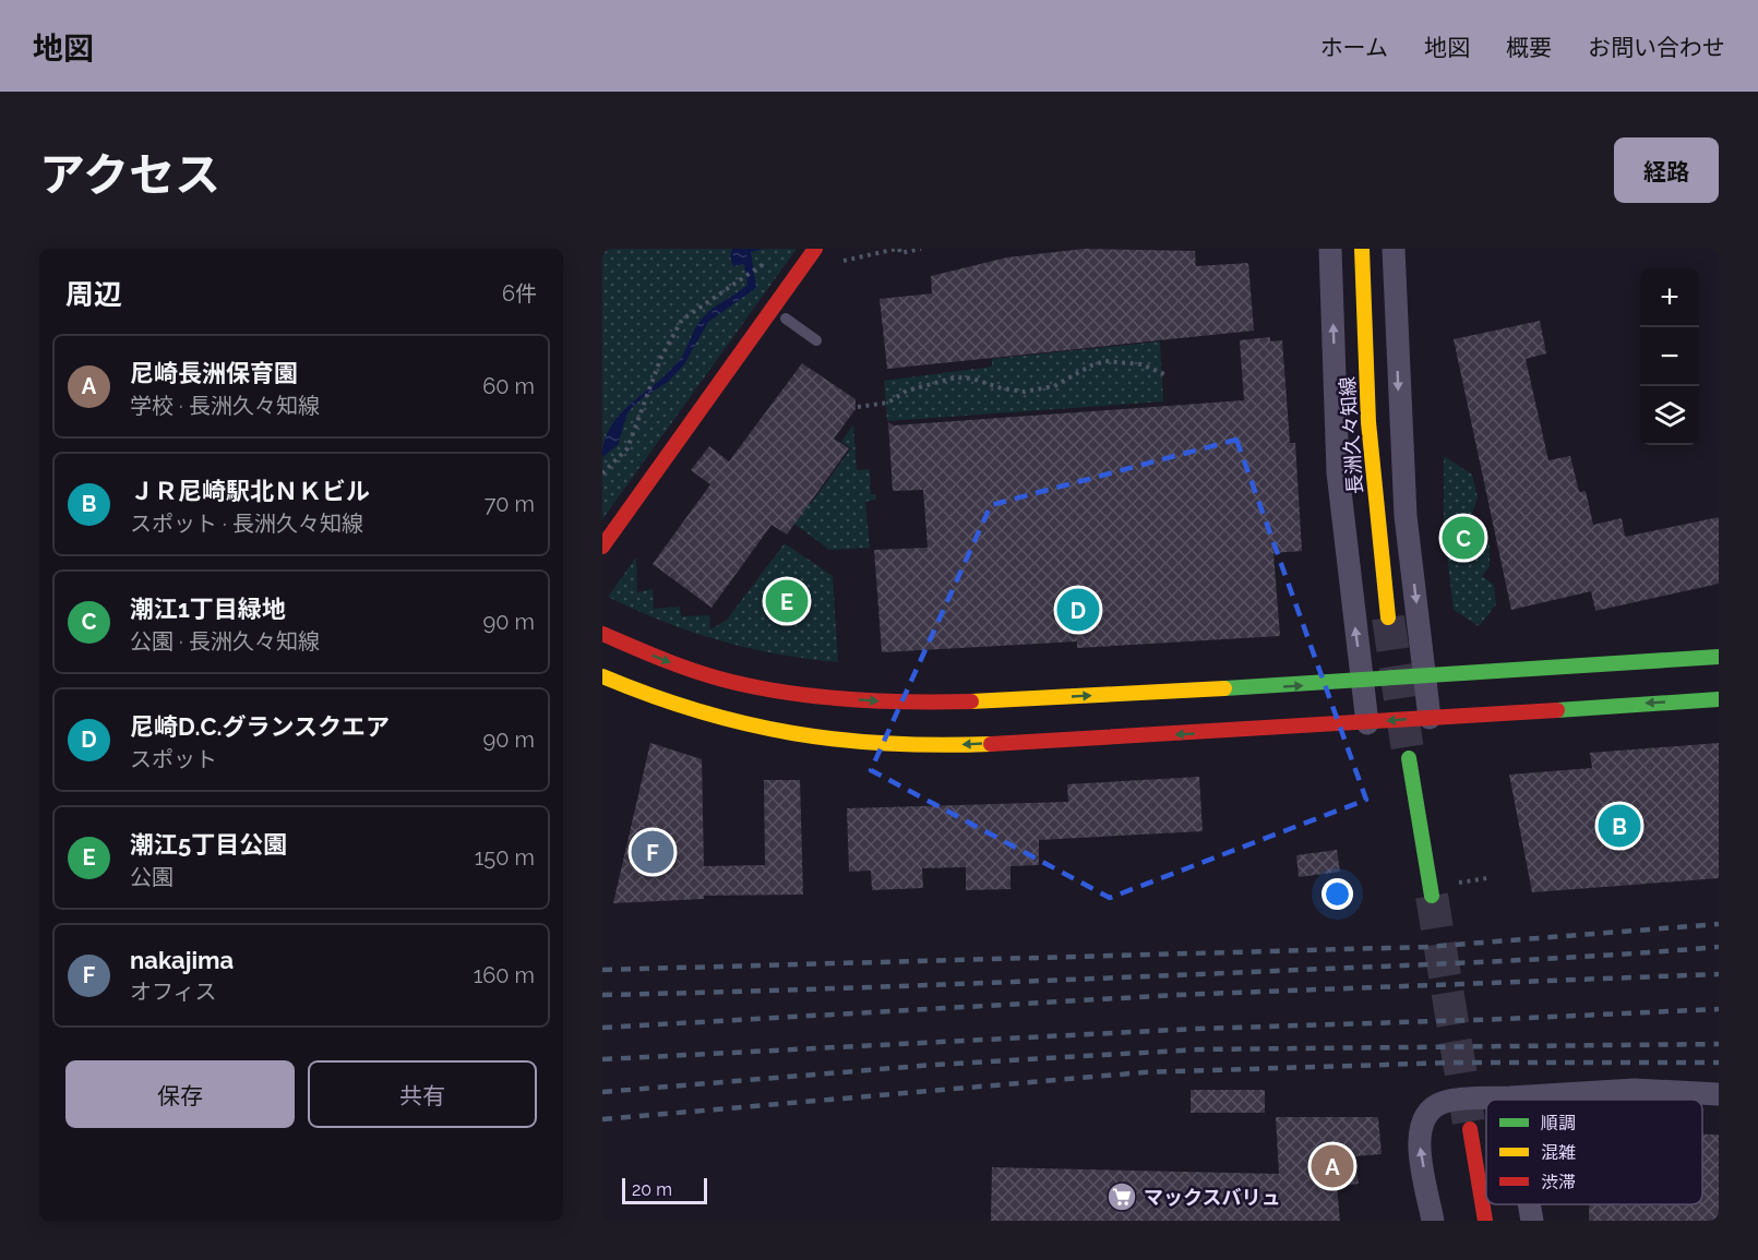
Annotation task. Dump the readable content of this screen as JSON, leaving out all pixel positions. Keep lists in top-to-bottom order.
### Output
{
  "streets": {
    "street": ["長洲久々知線"]
  },
  "places": {
    "supermarket": ["マックスバリュ"]
  },
  "legend": ["順調", "混雑", "渋滞"],
  "scale_bar": "20 m",
  "page": {
    "header": "地図",
    "nav": [
      "ホーム",
      "地図",
      "概要",
      "お問い合わせ"
    ],
    "title": "アクセス",
    "buttons": [
      "経路",
      ["保存", "共有"]
    ],
    "heading": ["周辺", "6件"],
    "map_buttons": ["+", "−"],
    "list": [
      {
        "mark": "A",
        "name": "尼崎長洲保育園",
        "note": "学校 · 長洲久々知線",
        "value": "60 m"
      },
      {
        "mark": "B",
        "name": "ＪＲ尼崎駅北ＮＫビル",
        "note": "スポット · 長洲久々知線",
        "value": "70 m"
      },
      {
        "mark": "C",
        "name": "潮江1丁目緑地",
        "note": "公園 · 長洲久々知線",
        "value": "90 m"
      },
      {
        "mark": "D",
        "name": "尼崎D.C.グランスクエア",
        "note": "スポット",
        "value": "90 m"
      },
      {
        "mark": "E",
        "name": "潮江5丁目公園",
        "note": "公園",
        "value": "150 m"
      },
      {
        "mark": "F",
        "name": "nakajima",
        "note": "オフィス",
        "value": "160 m"
      }
    ],
    "pins": [
      "C",
      "E",
      "D",
      "B",
      "F",
      "A"
    ],
    "scale": "20 m"
  }
}
